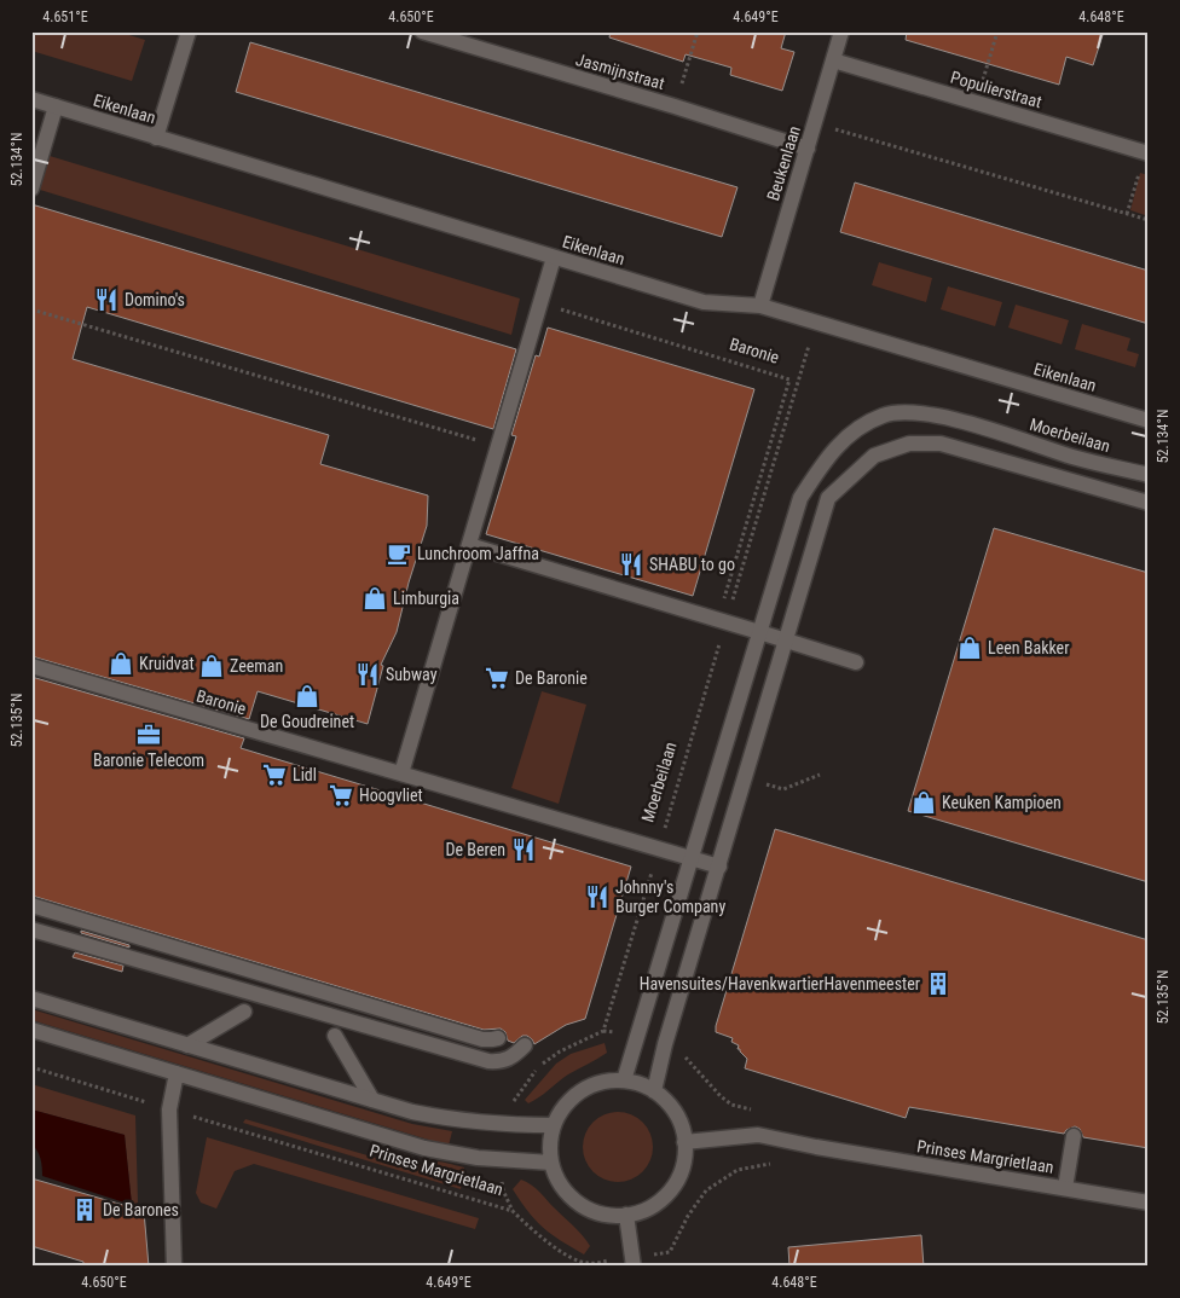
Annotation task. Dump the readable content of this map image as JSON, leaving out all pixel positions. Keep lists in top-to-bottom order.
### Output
{
  "streets": {
    "street": [
      "Jasmijnstraat",
      "Populierstraat",
      "Eikenlaan",
      "Beukenlaan",
      "Baronie",
      "Moerbeilaan",
      "Prinses Margrietlaan"
    ]
  },
  "crossings": [
    ["Jasmijnstraat", "Beukenlaan"],
    ["Populierstraat", "Beukenlaan"],
    ["Eikenlaan", "Beukenlaan"],
    ["Eikenlaan", "Moerbeilaan"],
    ["Baronie", "Moerbeilaan"],
    ["Moerbeilaan", "Prinses Margrietlaan"]
  ],
  "places": {
    "restaurant": [
      "Domino's",
      "SHABU to go",
      "Subway",
      "De Beren",
      "Johnny's Burger Company"
    ],
    "cafe": ["Lunchroom Jaffna"],
    "shop": [
      "Limburgia",
      "Leen Bakker",
      "Kruidvat",
      "Zeeman",
      "De Goudreinet",
      "Keuken Kampioen"
    ],
    "supermarket": ["De Baronie", "Lidl", "Hoogvliet"],
    "office": ["Baronie Telecom"],
    "building": ["Havensuites/HavenkwartierHavenmeester", "De Barones"]
  },
  "coordinates": [
    "4.651°E",
    "4.650°E",
    "4.649°E",
    "4.648°E",
    "52.134°N",
    "52.135°N"
  ]
}
